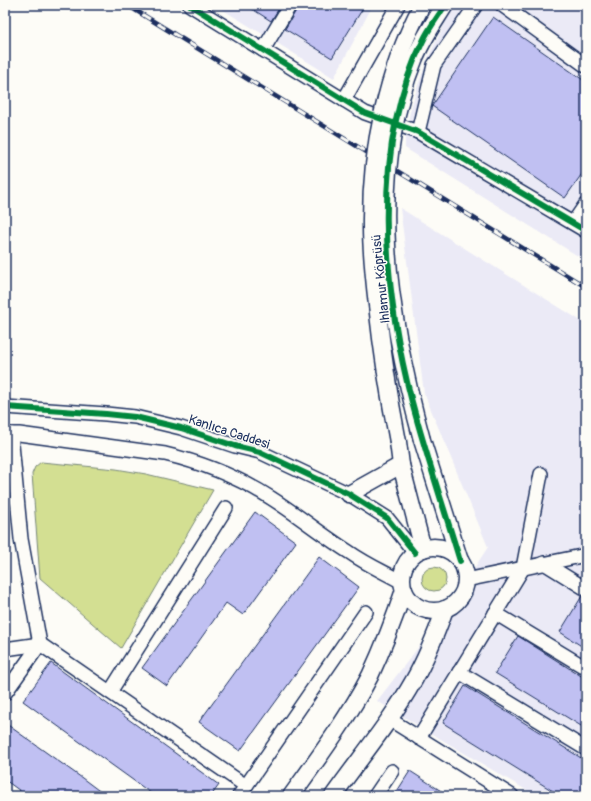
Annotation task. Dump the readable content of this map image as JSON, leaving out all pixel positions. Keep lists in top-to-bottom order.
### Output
{
  "streets": {
    "street": ["Ihlamur Köprüsü", "Kanlıca Caddesi"]
  },
  "crossings": [
    ["Ihlamur Köprüsü", "Kanlıca Caddesi"]
  ]
}
